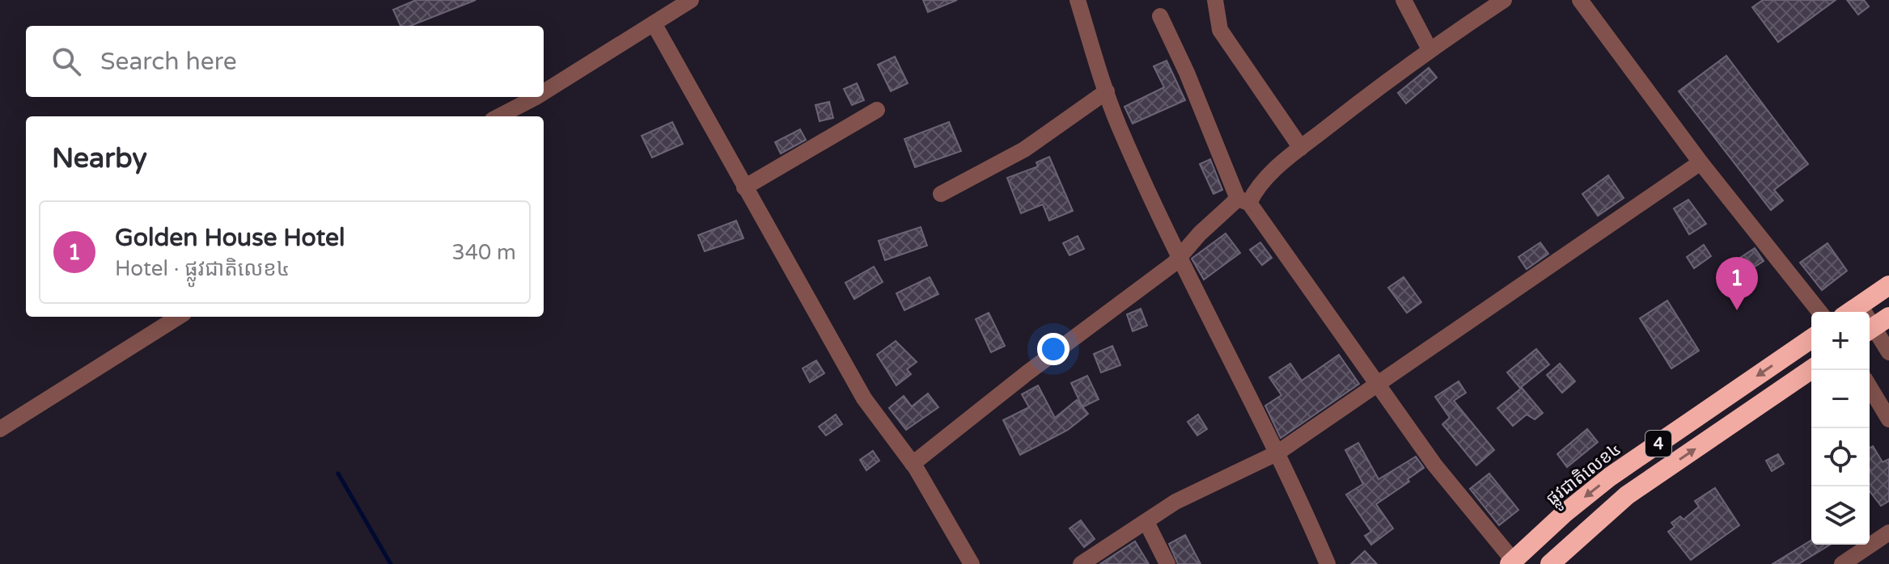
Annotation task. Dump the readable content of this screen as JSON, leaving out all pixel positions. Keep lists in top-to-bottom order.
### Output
{
  "streets": {
    "highway": ["4", "ផ្លូវជាតិលេខ៤"]
  },
  "page": {
    "search": "Search here",
    "heading": "Nearby",
    "list": [
      {
        "mark": "1",
        "name": "Golden House Hotel",
        "note": "Hotel · ផ្លូវជាតិលេខ៤",
        "value": "340 m"
      }
    ],
    "pins": "1",
    "map_buttons": ["+", "−"]
  }
}
